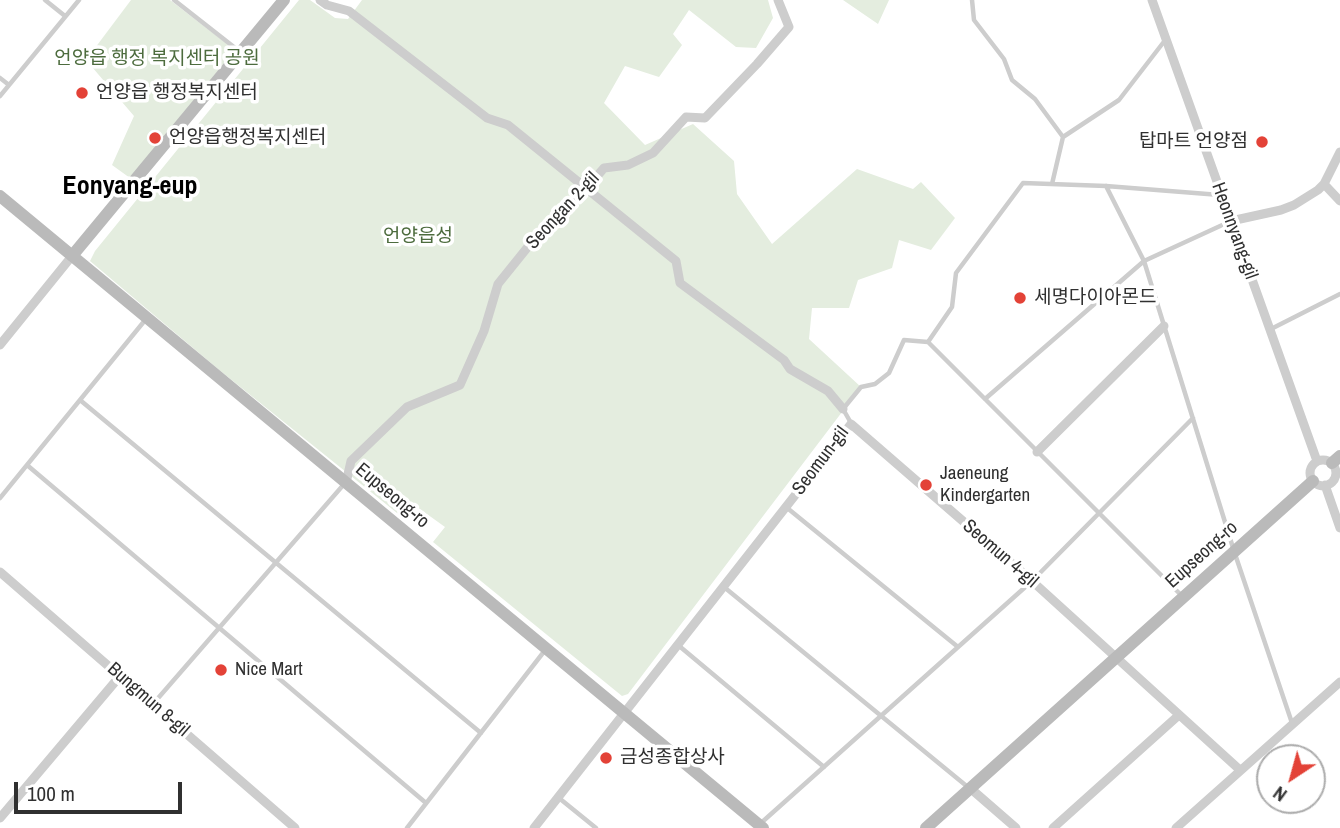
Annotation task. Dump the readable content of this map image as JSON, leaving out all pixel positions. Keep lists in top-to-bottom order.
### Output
{
  "streets": {
    "street": [
      "Seongan 2-gil",
      "Heonnyang-gil",
      "Seomun-gil",
      "Eupseong-ro",
      "Seomun 4-gil",
      "Bungmun 8-gil"
    ]
  },
  "crossings": [
    ["Seongan 2-gil", "Eupseong-ro"],
    ["Heonnyang-gil", "Eupseong-ro"],
    ["Seomun-gil", "Eupseong-ro"],
    ["Seomun-gil", "Seomun 4-gil"],
    ["Eupseong-ro", "Seomun 4-gil"]
  ],
  "districts": ["Eonyang-eup"],
  "parks": ["언양읍 행정 복지센터 공원", "언양읍성"],
  "places": [
    "언양읍 행정복지센터",
    "언양읍행정복지센터",
    "탑마트 언양점",
    "세명다이아몬드",
    "Jaeneung Kindergarten",
    "Nice Mart",
    "금성종합상사"
  ],
  "scale_bar": "100 m",
  "north": "bottom left"
}
